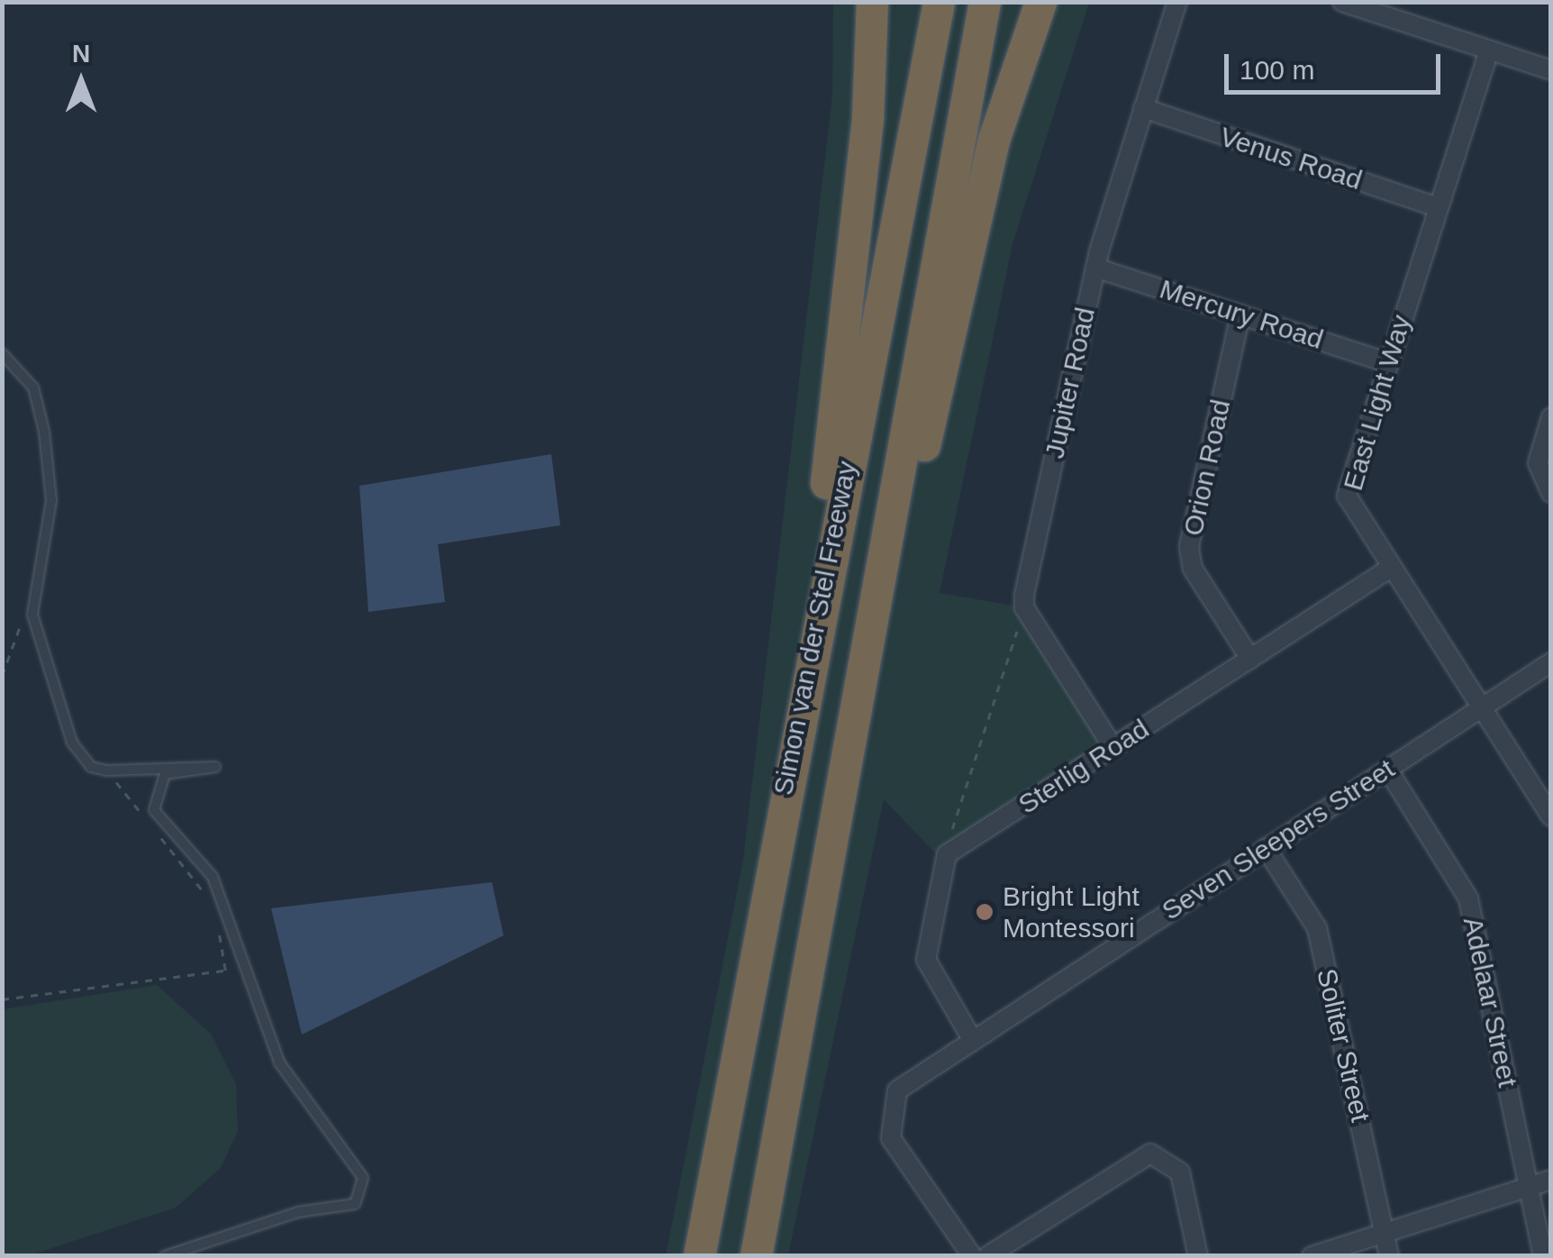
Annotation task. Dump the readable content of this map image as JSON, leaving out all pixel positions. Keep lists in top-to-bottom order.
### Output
{
  "streets": {
    "highway": ["Simon van der Stel Freeway"],
    "street": [
      "Venus Road",
      "Mercury Road",
      "Jupiter Road",
      "East Light Way",
      "Orion Road",
      "Sterlig Road",
      "Seven Sleepers Street",
      "Adelaar Street",
      "Soliter Street"
    ]
  },
  "crossings": [
    ["Venus Road", "Jupiter Road"],
    ["Venus Road", "East Light Way"],
    ["Mercury Road", "Jupiter Road"],
    ["Mercury Road", "East Light Way"],
    ["Mercury Road", "Orion Road"],
    ["East Light Way", "Sterlig Road"],
    ["East Light Way", "Seven Sleepers Street"],
    ["Orion Road", "Sterlig Road"],
    ["Seven Sleepers Street", "Adelaar Street"],
    ["Seven Sleepers Street", "Soliter Street"]
  ],
  "places": ["Bright Light Montessori"],
  "scale_bar": "100 m",
  "north": "top"
}
